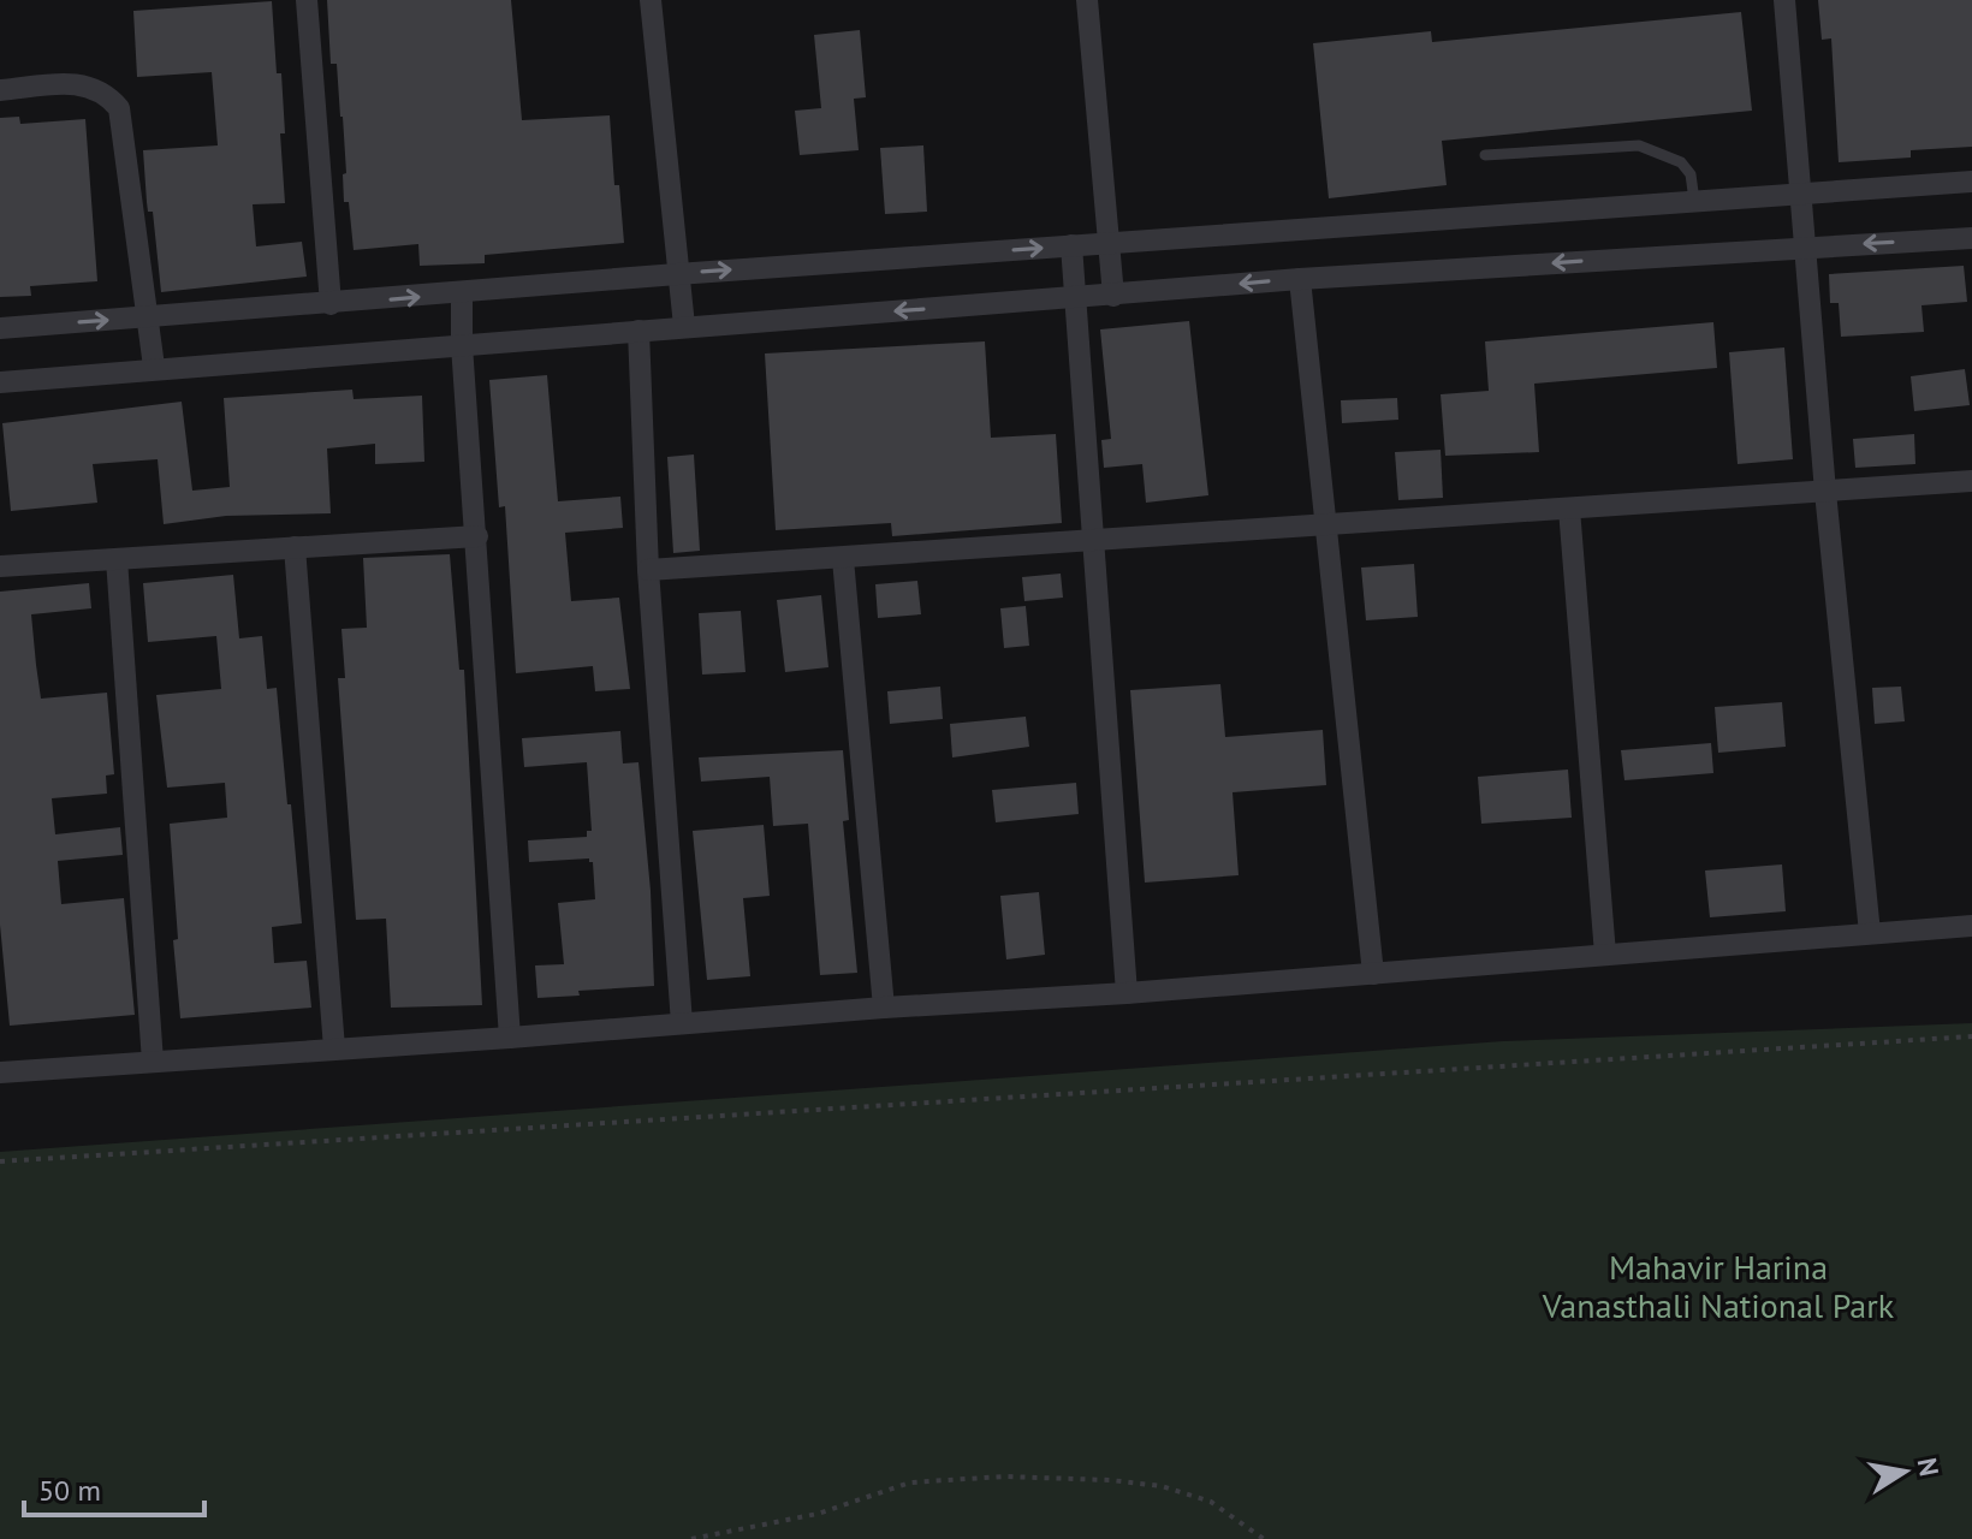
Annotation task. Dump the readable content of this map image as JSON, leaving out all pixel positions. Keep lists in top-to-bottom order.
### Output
{
  "parks": ["Mahavir Harina Vanasthali National Park"],
  "scale_bar": "50 m",
  "north": "right"
}
